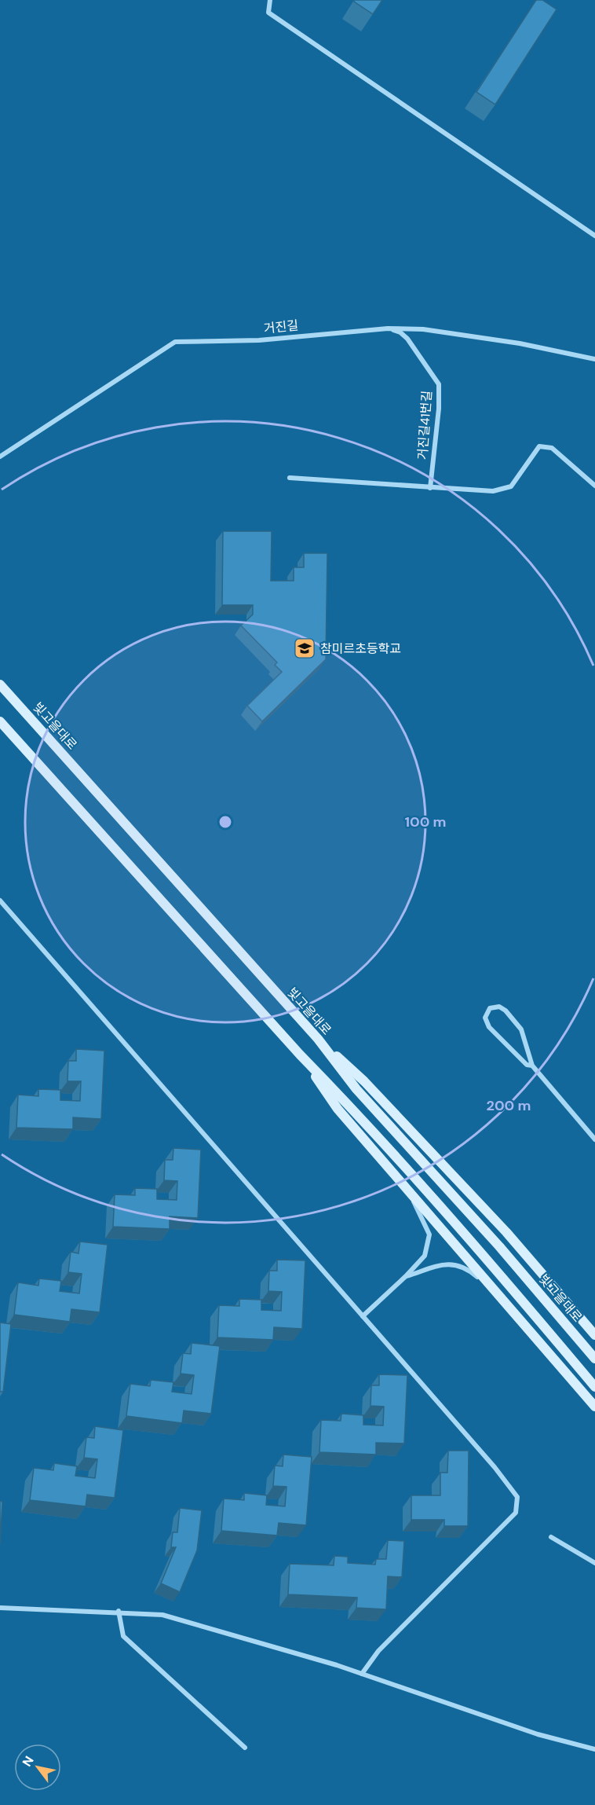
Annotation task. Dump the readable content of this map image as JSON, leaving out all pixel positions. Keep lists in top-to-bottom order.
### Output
{
  "streets": {
    "main road": ["빛고을대로"],
    "street": ["거진길", "거진길41번길"]
  },
  "crossings": [
    ["거진길", "거진길41번길"]
  ],
  "places": {
    "school or university": ["참미르초등학교"]
  },
  "north": "top left",
  "rings": ["100 m", "200 m"]
}
